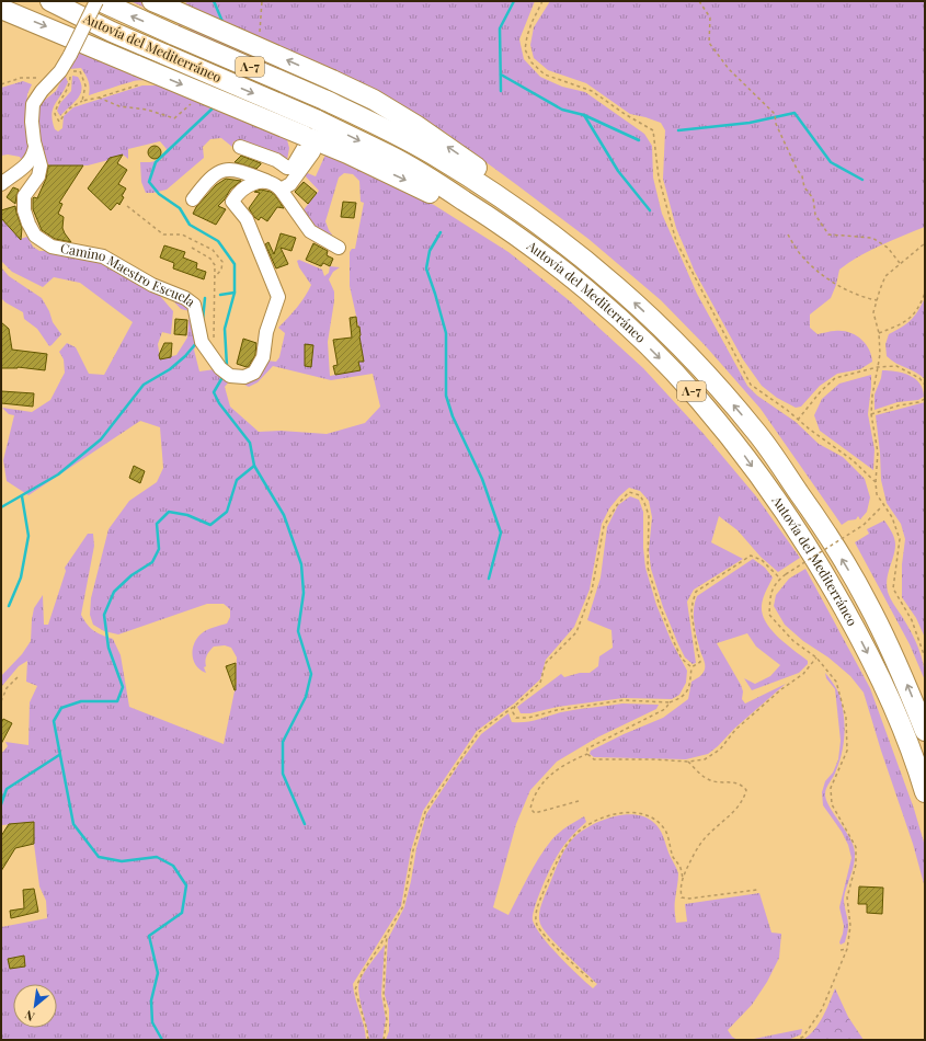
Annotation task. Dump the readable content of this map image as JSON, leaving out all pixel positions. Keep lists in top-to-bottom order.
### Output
{
  "streets": {
    "highway": ["Autovía del Mediterráneo", "A-7"],
    "street": ["Camino Maestro Escuela"]
  },
  "crossings": [
    ["Autovía del Mediterráneo", "Camino Maestro Escuela"]
  ],
  "north": "bottom left"
}
